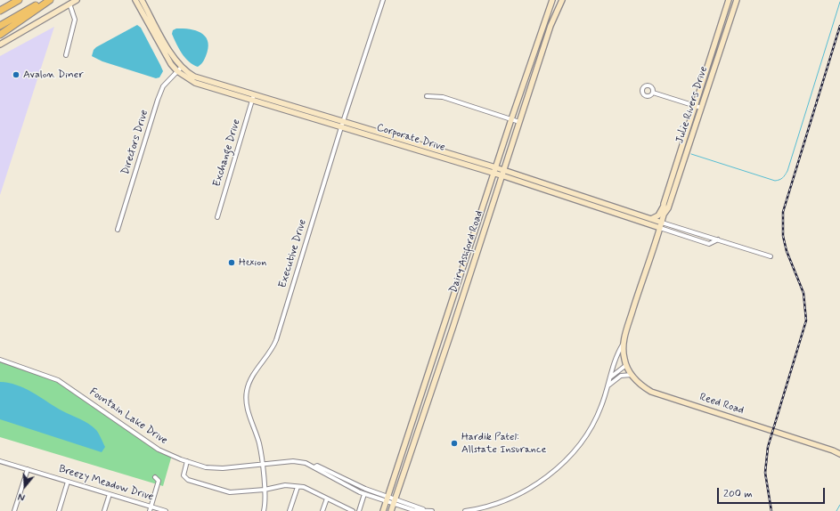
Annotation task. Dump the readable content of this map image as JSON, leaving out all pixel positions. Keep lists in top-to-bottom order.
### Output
{
  "streets": {
    "street": [
      "Julie Rivers Drive",
      "Corporate Drive",
      "Directors Drive",
      "Exchange Drive",
      "Dairy Ashford Road",
      "Executive Drive",
      "Reed Road",
      "Fountain Lake Drive",
      "Breezy Meadow Drive"
    ]
  },
  "crossings": [
    ["Julie Rivers Drive", "Corporate Drive"],
    ["Julie Rivers Drive", "Reed Road"],
    ["Corporate Drive", "Directors Drive"],
    ["Corporate Drive", "Exchange Drive"],
    ["Corporate Drive", "Dairy Ashford Road"],
    ["Corporate Drive", "Executive Drive"],
    ["Dairy Ashford Road", "Fountain Lake Drive"],
    ["Executive Drive", "Fountain Lake Drive"]
  ],
  "places": ["Avalon Diner", "Hexion", "Hardik Patel: Allstate Insurance"],
  "scale_bar": "200 m",
  "north": "bottom"
}
